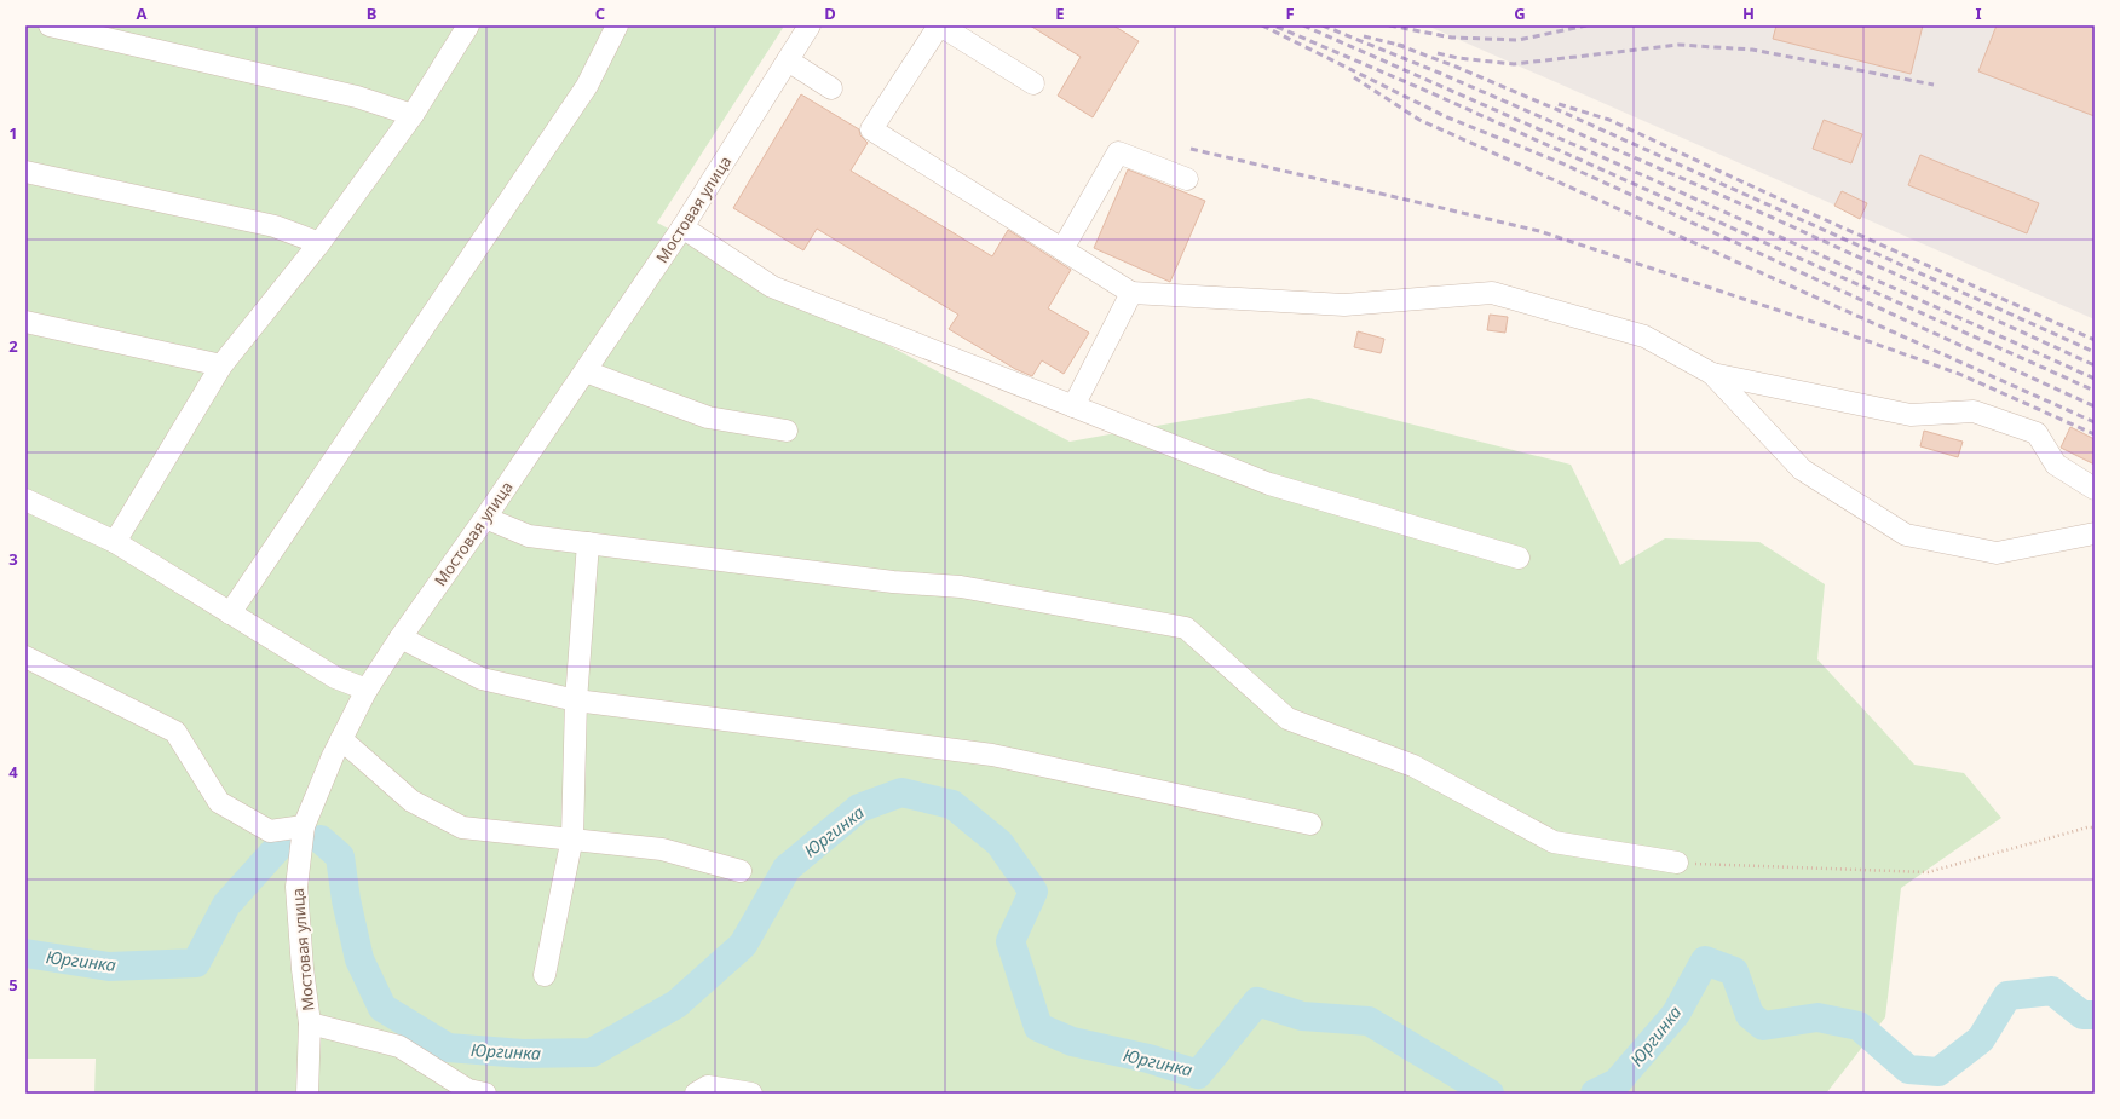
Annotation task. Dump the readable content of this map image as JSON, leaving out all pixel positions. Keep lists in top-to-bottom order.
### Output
{
  "streets": {
    "street": ["Мостовая улица"]
  },
  "water": ["Юргинка"],
  "grid": {
    "columns": [
      "A",
      "B",
      "C",
      "D",
      "E",
      "F",
      "G",
      "H",
      "I"
    ],
    "rows": [
      "1",
      "2",
      "3",
      "4",
      "5"
    ]
  }
}
